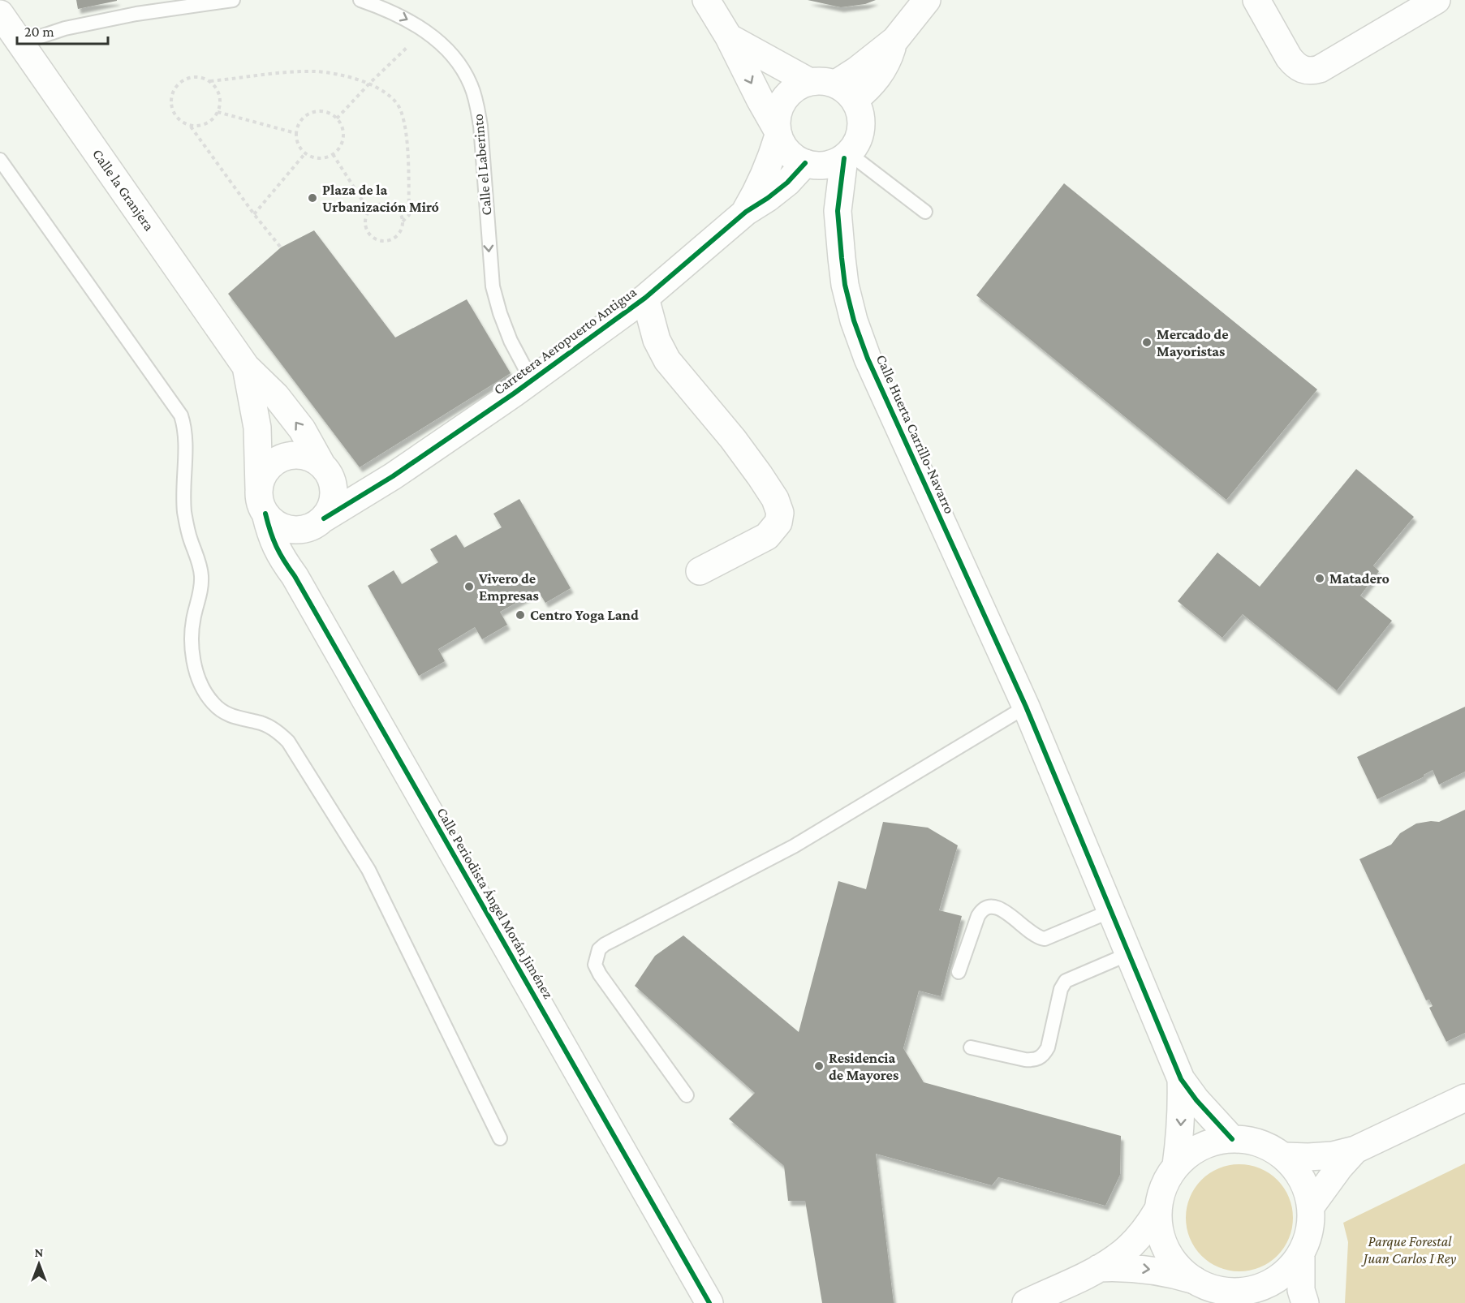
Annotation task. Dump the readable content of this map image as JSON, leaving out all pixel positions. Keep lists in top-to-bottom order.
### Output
{
  "streets": {
    "street": [
      "Calle la Granjera",
      "Carretera Aeropuerto Antigua",
      "Calle Huerta Carrillo-Navarro",
      "Calle Periodista Ángel Morán Jiménez"
    ],
    "lane": ["Calle el Laberinto"]
  },
  "crossings": [
    ["Calle el Laberinto", "Carretera Aeropuerto Antigua"],
    ["Calle la Granjera", "Carretera Aeropuerto Antigua"],
    ["Calle la Granjera", "Calle Periodista Ángel Morán Jiménez"],
    ["Carretera Aeropuerto Antigua", "Calle Huerta Carrillo-Navarro"],
    ["Carretera Aeropuerto Antigua", "Calle Periodista Ángel Morán Jiménez"]
  ],
  "one_way": ["Calle el Laberinto"],
  "parks": ["Parque Forestal Juan Carlos I Rey"],
  "places": [
    "Plaza de la Urbanización Miró",
    "Mercado de Mayoristas",
    "Matadero",
    "Vivero de Empresas",
    "Centro Yoga Land",
    "Residencia de Mayores"
  ],
  "scale_bar": "20 m",
  "north": "top"
}
